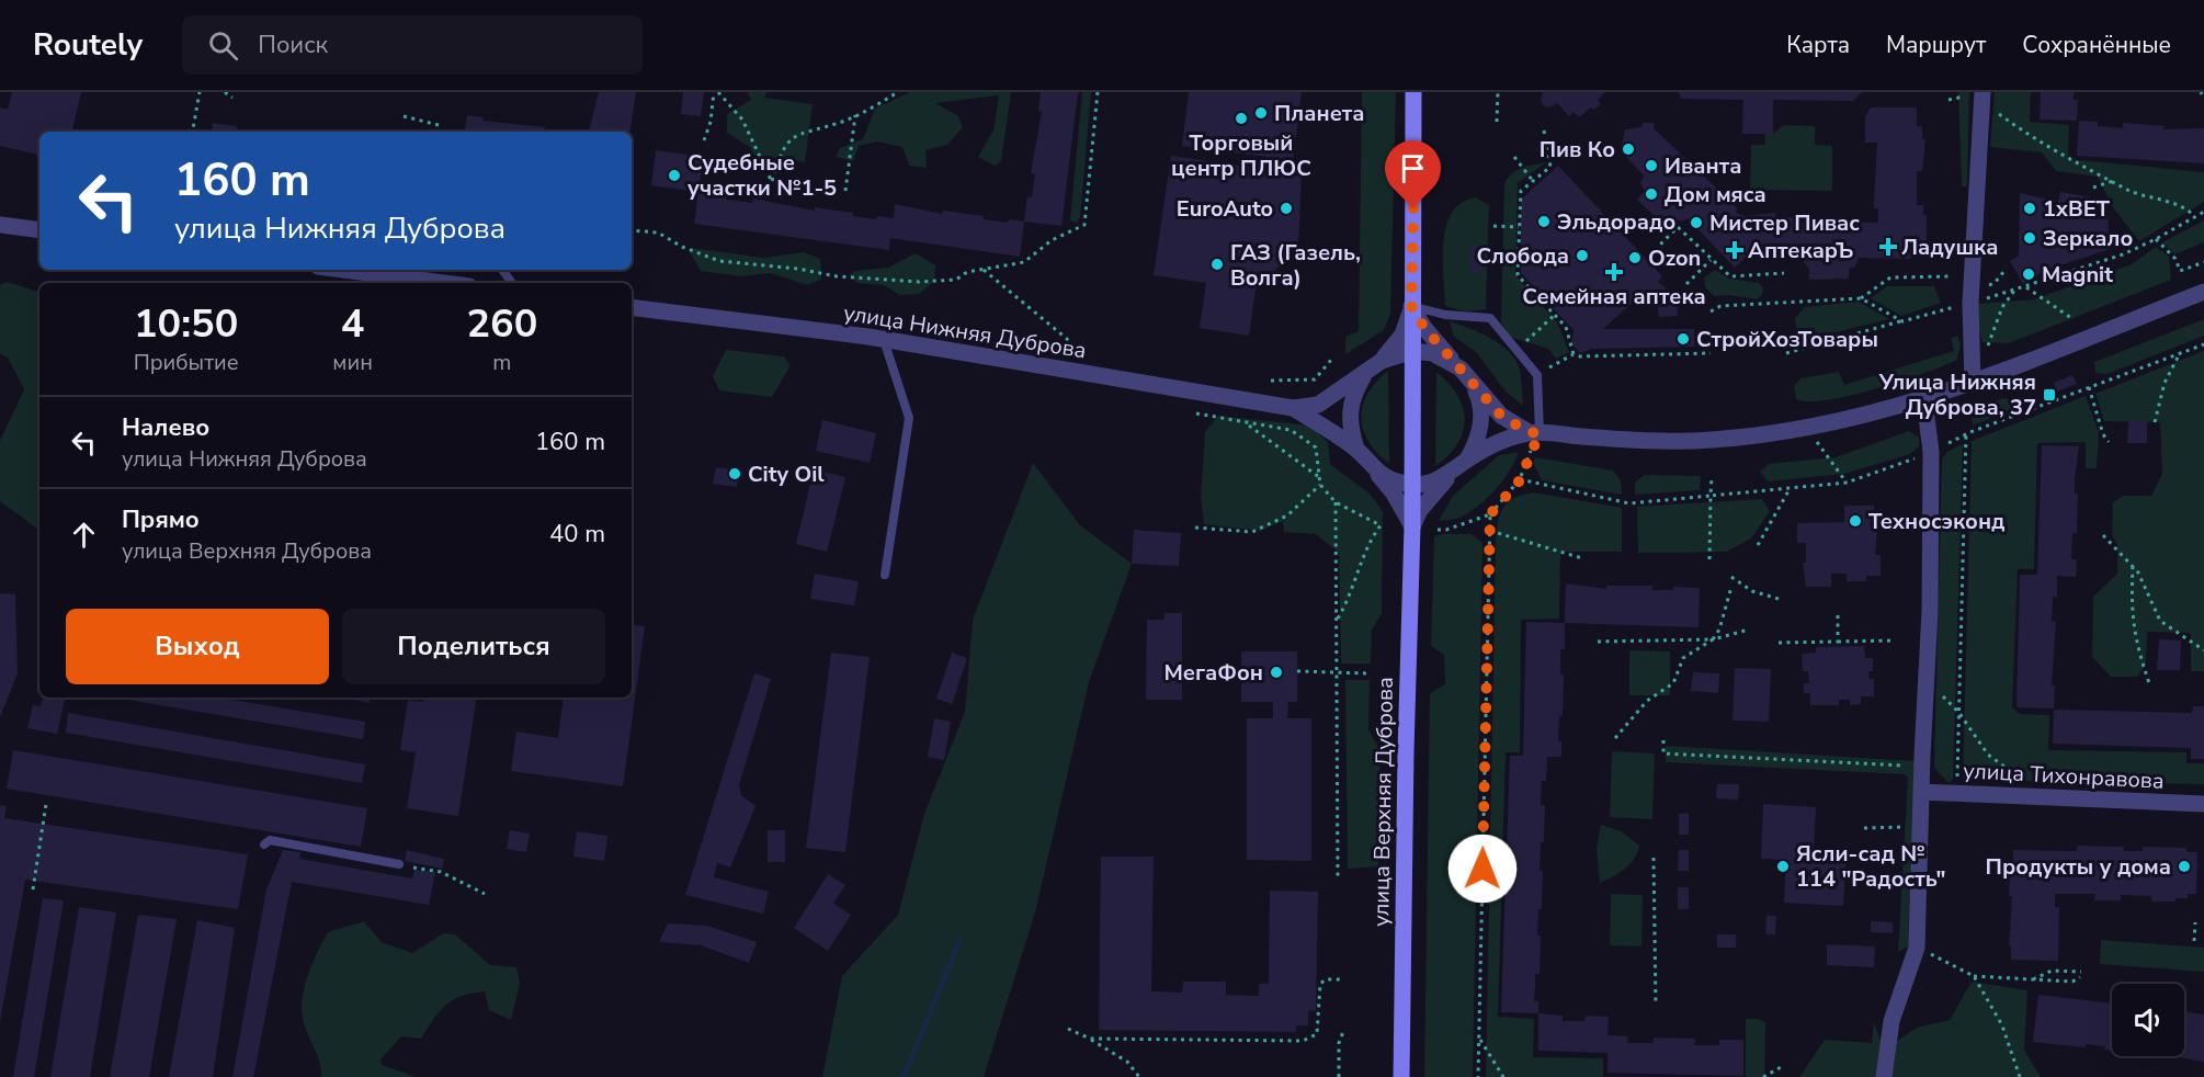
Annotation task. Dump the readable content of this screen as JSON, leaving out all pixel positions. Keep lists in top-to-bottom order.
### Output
{
  "streets": {
    "main road": ["улица Верхняя Дуброва"],
    "street": ["улица Нижняя Дуброва", "улица Тихонравова"]
  },
  "crossings": [
    ["улица Нижняя Дуброва", "улица Верхняя Дуброва"]
  ],
  "places": {
    "other": [
      "Планета",
      "Торговый центр ПЛЮС",
      "Пив Ко",
      "Иванта",
      "Судебные участки №1-5",
      "Дом мяса",
      "EuroAuto",
      "1xBET",
      "Эльдорадо",
      "Мистер Пивас",
      "Зеркало",
      "Слобода",
      "Ozon",
      "ГАЗ (Газель, Волга)",
      "Magnit",
      "СтройХозТовары",
      "City Oil",
      "Техносэконд",
      "МегаФон",
      "Ясли-сад № 114 \"Радость\"",
      "Продукты у дома"
    ],
    "health": ["Ладушка", "АптекарЪ", "Семейная аптека"],
    "transit": ["Улица Нижняя Дуброва, 37"]
  },
  "page": {
    "header": "Routely",
    "search": "Поиск",
    "nav": ["Карта", "Маршрут", "Сохранённые"],
    "turn": ["160 m", "улица Нижняя Дуброва"],
    "eta": [
      "10:50",
      "Прибытие",
      "4",
      "мин",
      "260",
      "m"
    ],
    "list": [
      {
        "name": "Налево",
        "note": "улица Нижняя Дуброва",
        "value": "160 m"
      },
      {
        "name": "Прямо",
        "note": "улица Верхняя Дуброва",
        "value": "40 m"
      }
    ],
    "buttons": ["Выход", "Поделиться"]
  }
}
